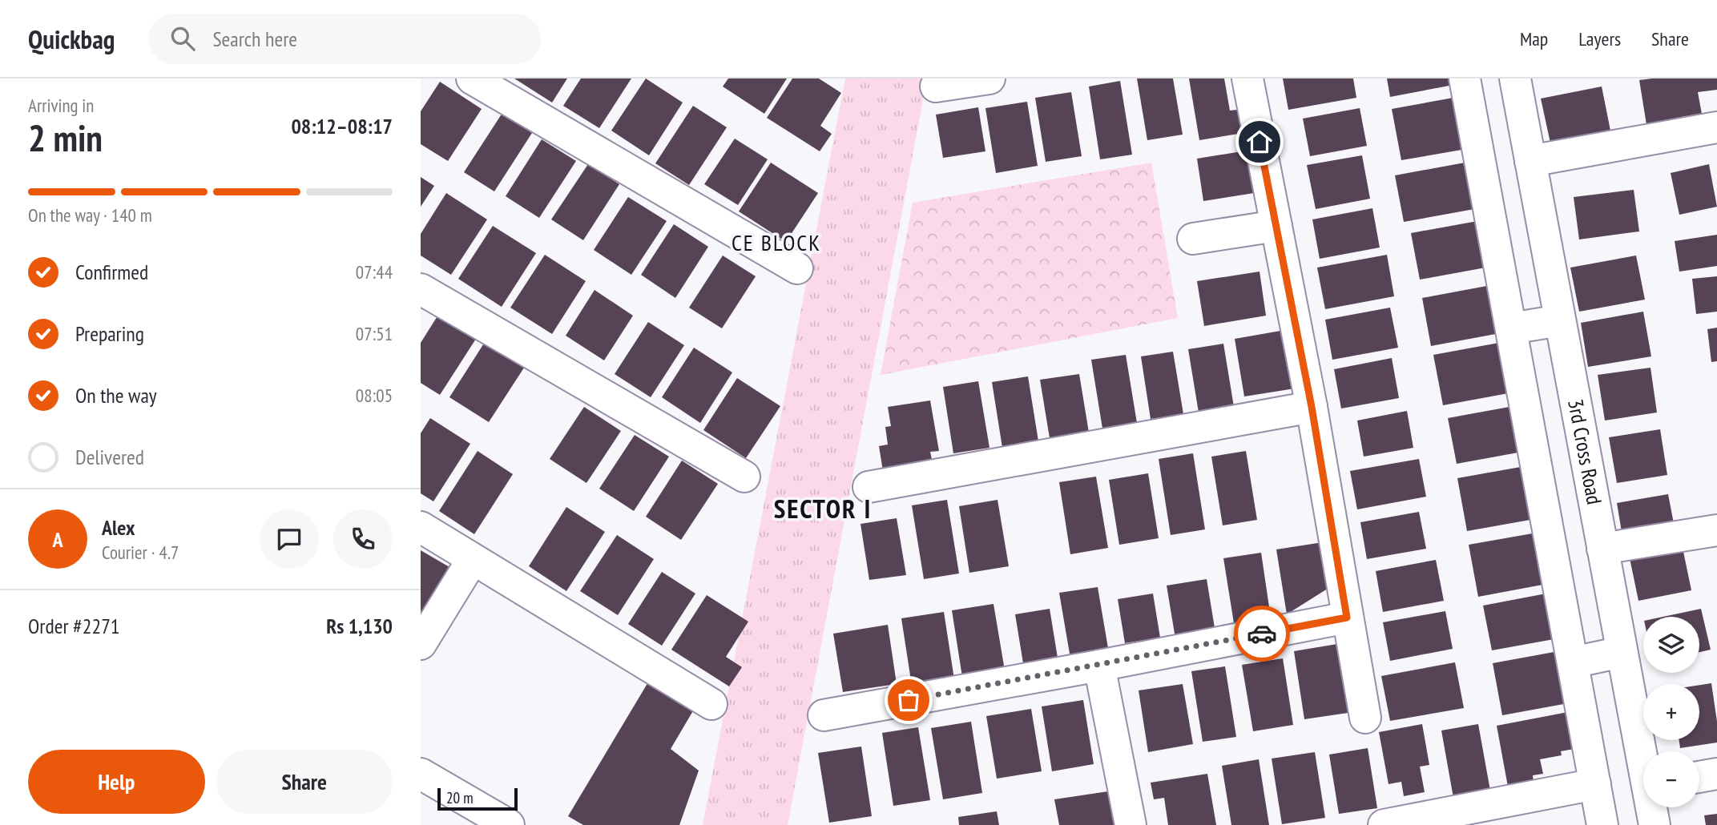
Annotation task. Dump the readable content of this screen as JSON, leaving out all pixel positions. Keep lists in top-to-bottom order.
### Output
{
  "streets": {
    "street": ["3rd Cross Road"]
  },
  "districts": ["CE BLOCK", "SECTOR I"],
  "scale_bar": "20 m",
  "page": {
    "header": "Quickbag",
    "search": "Search here",
    "nav": ["Map", "Layers", "Share"],
    "heading": ["2 min", "Arriving in", "08:12–08:17"],
    "panel": [
      "Alex",
      "Courier · 4.7",
      "Order #2271",
      "Rs 1,130"
    ],
    "bar": "On the way · 140 m",
    "list": [
      ["Confirmed", "07:44"],
      ["Preparing", "07:51"],
      ["On the way", "08:05"],
      "Delivered"
    ],
    "round": "A",
    "map_buttons": ["+", "−"],
    "buttons": ["Help", "Share"],
    "scale": "20 m"
  }
}
